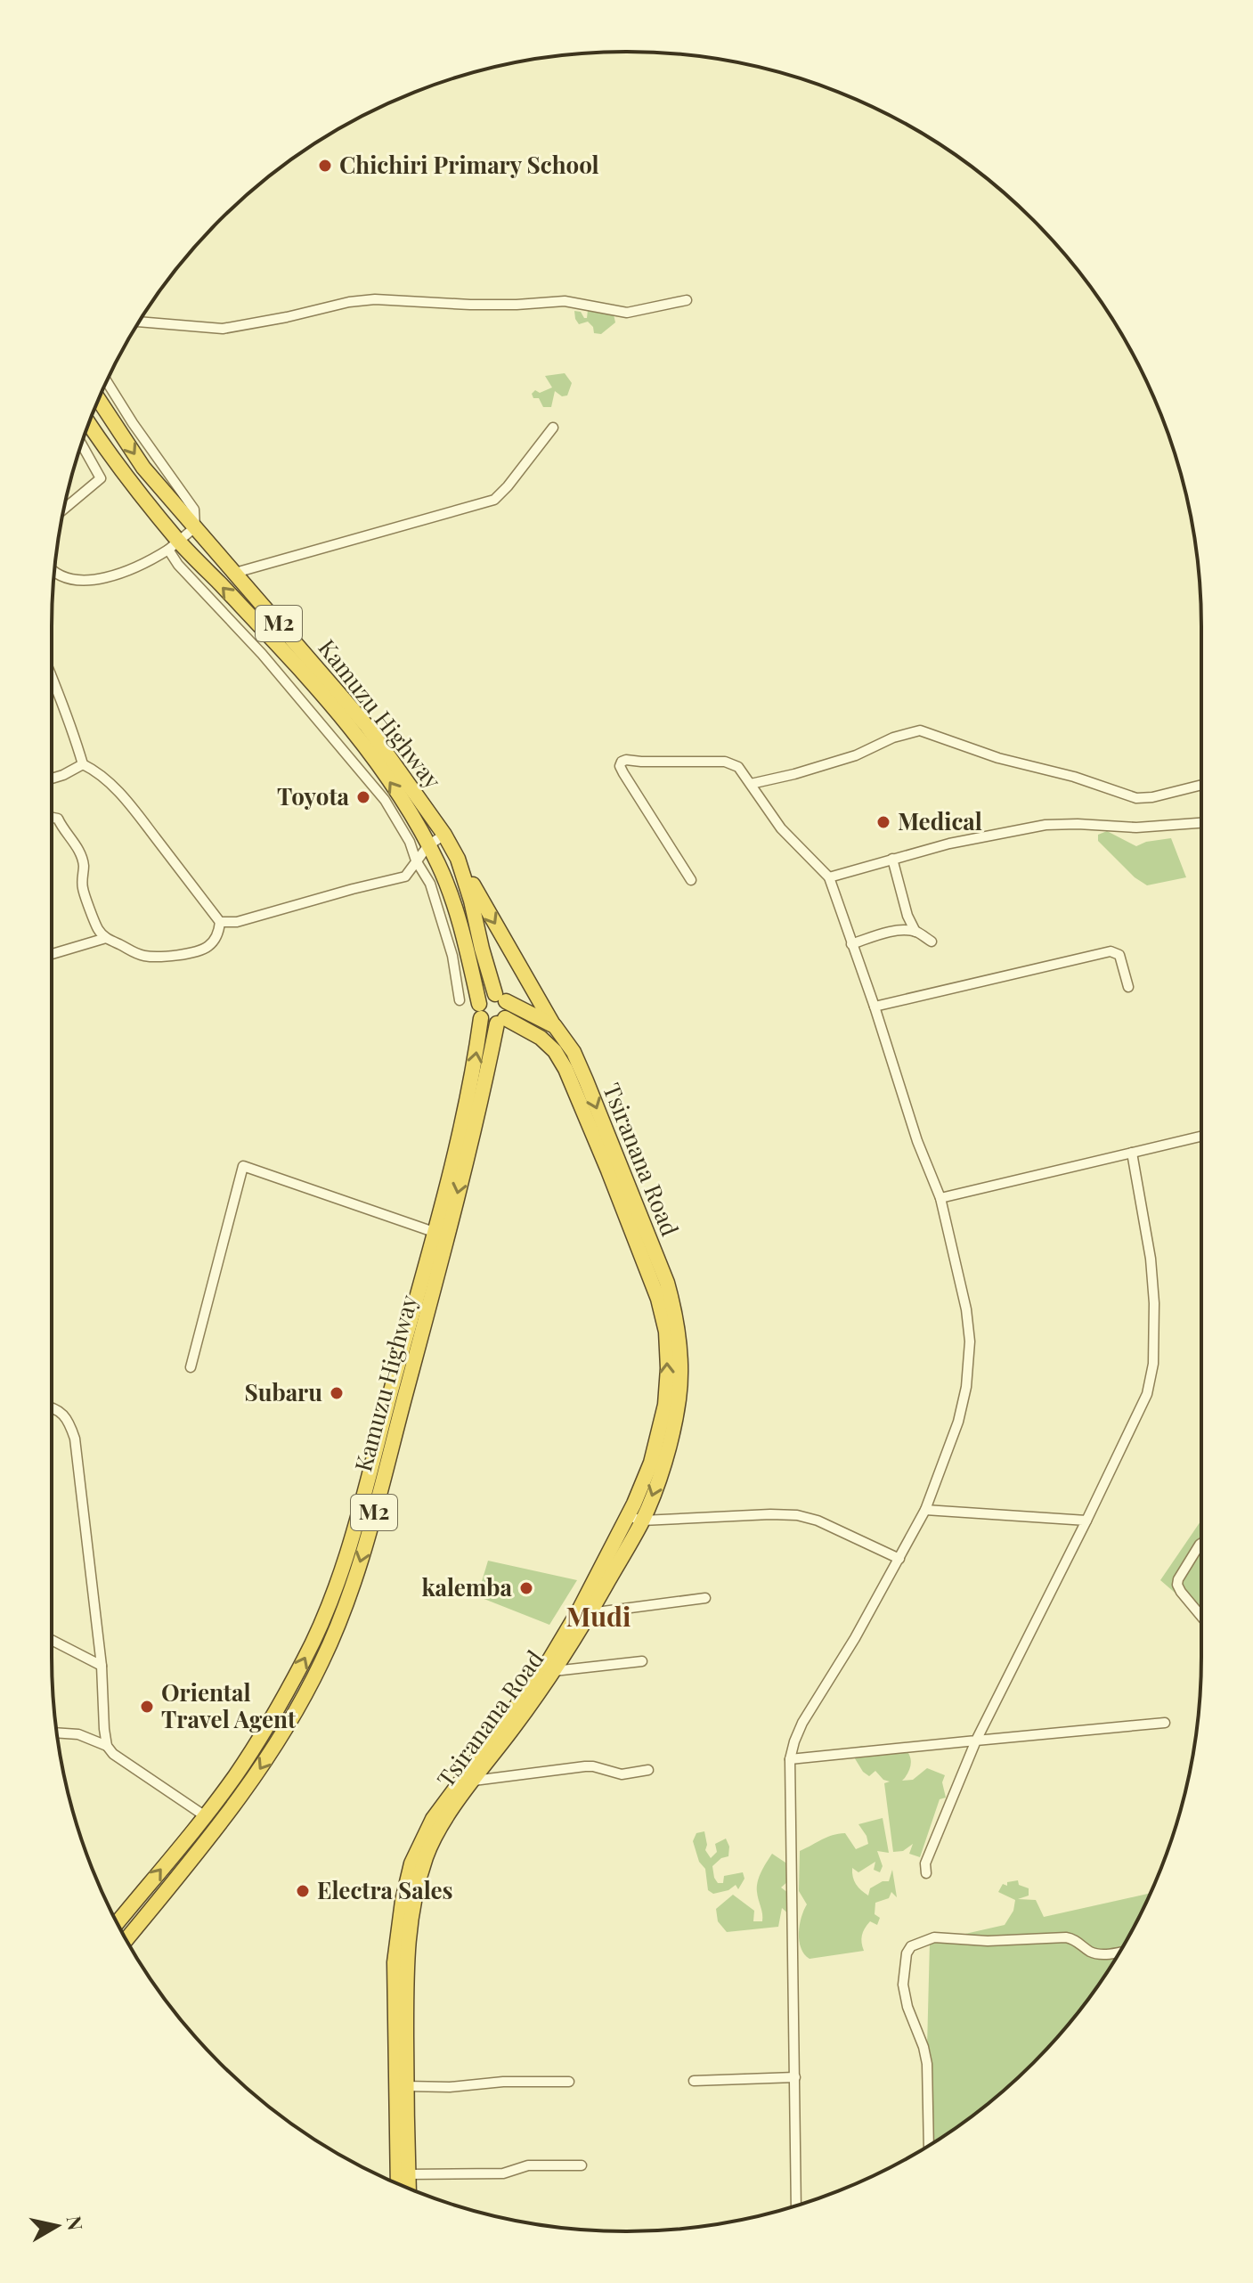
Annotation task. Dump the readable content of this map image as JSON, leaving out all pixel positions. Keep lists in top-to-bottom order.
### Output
{
  "streets": {
    "highway": ["M2", "Kamuzu Highway", "Tsiranana Road"]
  },
  "crossings": [
    ["M2", "Kamuzu Highway"],
    ["M2", "Tsiranana Road"],
    ["Kamuzu Highway", "Tsiranana Road"]
  ],
  "districts": ["Mudi"],
  "places": [
    "Chichiri Primary School",
    "Toyota",
    "Medical",
    "Subaru",
    "kalemba",
    "Oriental Travel Agent",
    "Electra Sales"
  ],
  "north": "right"
}
